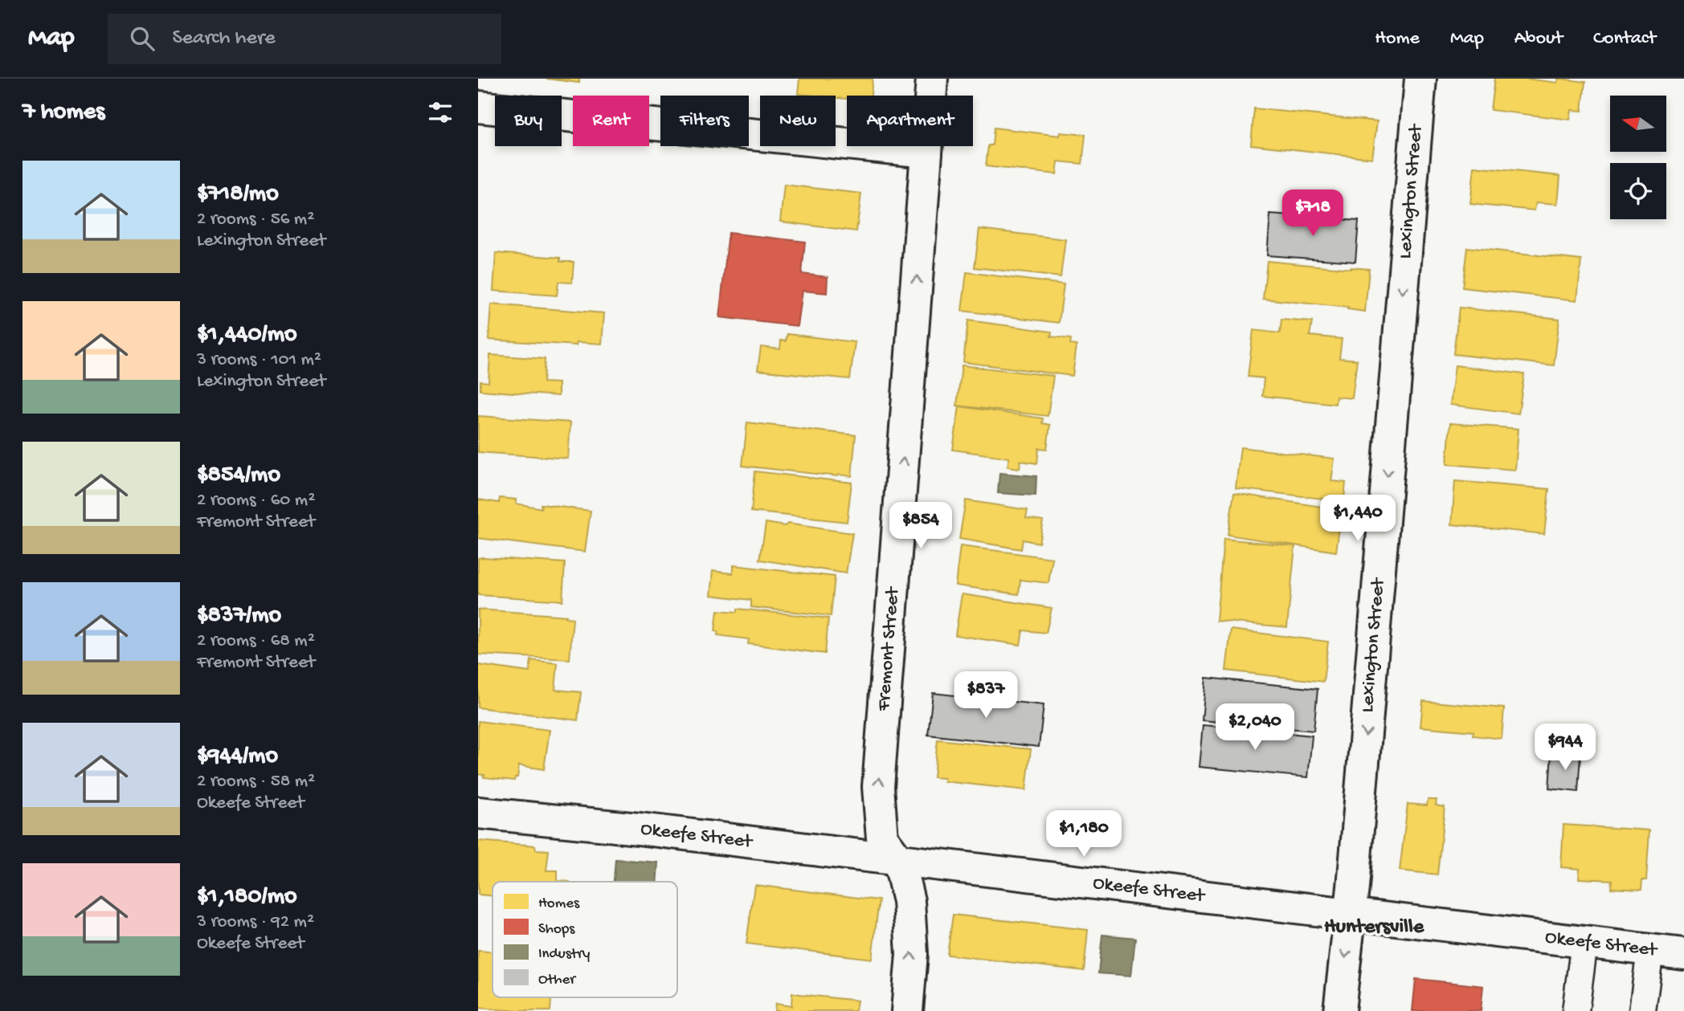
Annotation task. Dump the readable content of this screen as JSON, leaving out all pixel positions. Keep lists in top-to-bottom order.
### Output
{
  "streets": {
    "street": ["Lexington Street", "Fremont Street", "Okeefe Street"]
  },
  "crossings": [
    ["Lexington Street", "Okeefe Street"],
    ["Fremont Street", "Okeefe Street"]
  ],
  "one_way": ["Lexington Street", "Fremont Street"],
  "districts": ["Huntersville"],
  "legend": [
    "Homes",
    "Shops",
    "Industry",
    "Other"
  ],
  "north": "left",
  "page": {
    "header": "Map",
    "search": "Search here",
    "nav": [
      "Home",
      "Map",
      "About",
      "Contact"
    ],
    "heading": "7 homes",
    "chip": [
      "Buy",
      "Rent",
      "Filters",
      "New",
      "Apartment"
    ],
    "list": [
      {
        "name": "$718/mo",
        "note": "2 rooms · 56 m² · Lexington Street"
      },
      {
        "name": "$1,440/mo",
        "note": "3 rooms · 101 m² · Lexington Street"
      },
      {
        "name": "$854/mo",
        "note": "2 rooms · 60 m² · Fremont Street"
      },
      {
        "name": "$837/mo",
        "note": "2 rooms · 68 m² · Fremont Street"
      },
      {
        "name": "$944/mo",
        "note": "2 rooms · 58 m² · Okeefe Street"
      },
      {
        "name": "$1,180/mo",
        "note": "3 rooms · 92 m² · Okeefe Street"
      }
    ],
    "price": [
      "$718",
      "$1,440",
      "$854",
      "$837",
      "$2,040",
      "$944",
      "$1,180"
    ]
  }
}
